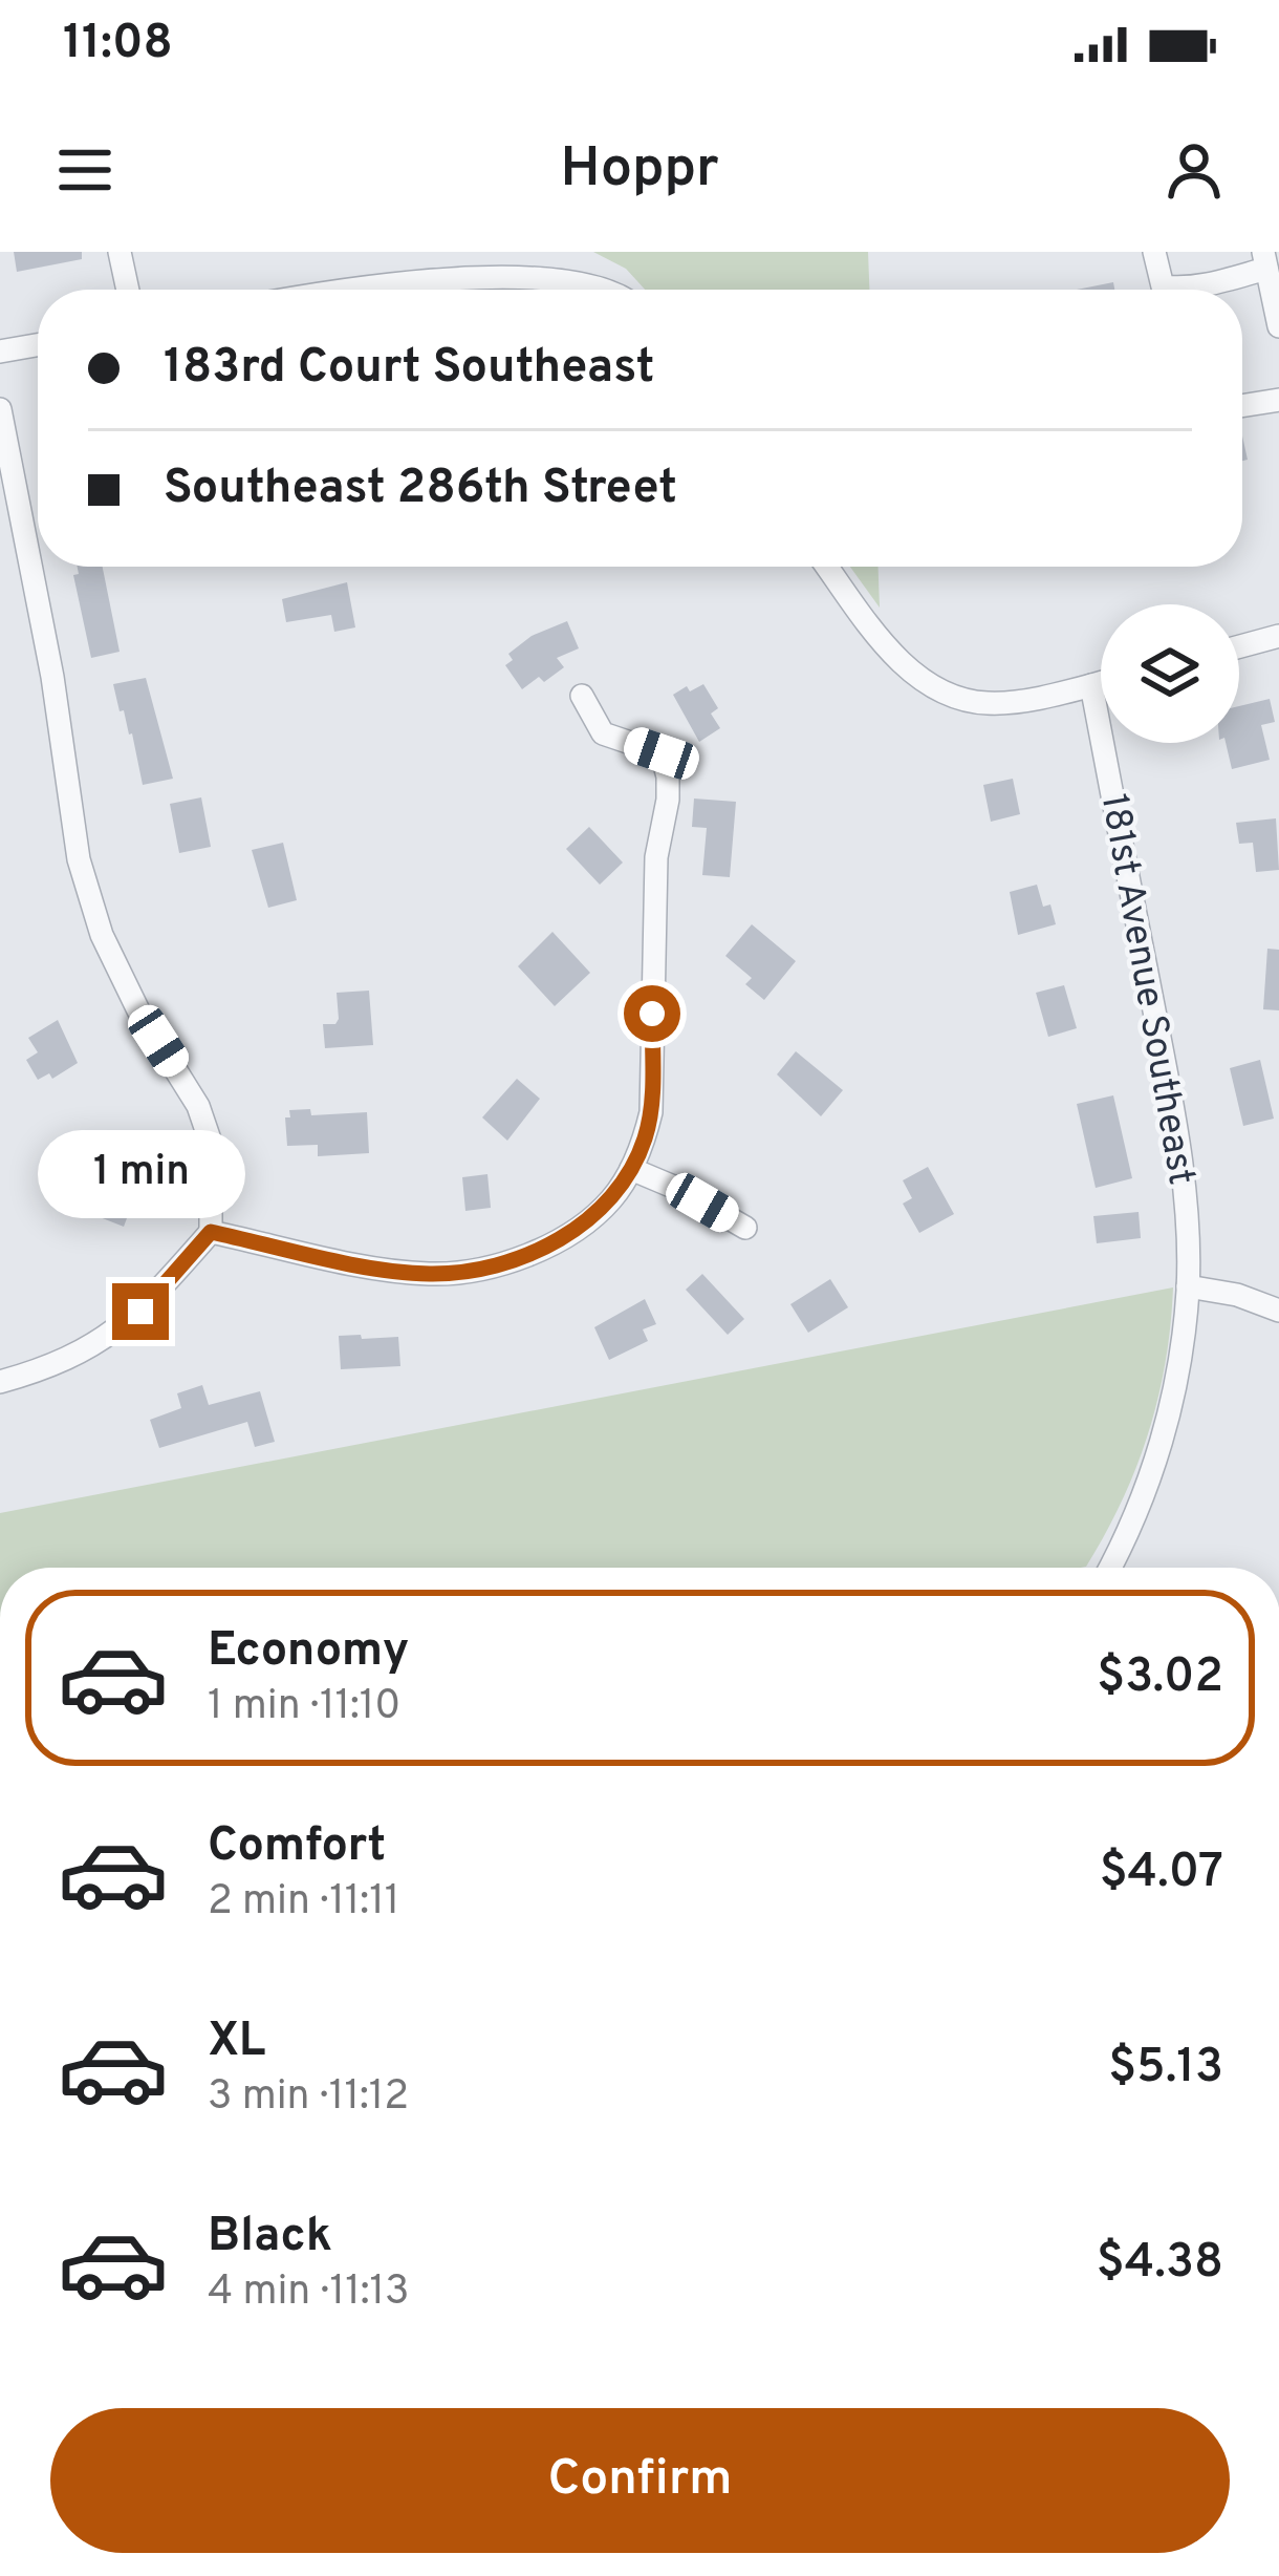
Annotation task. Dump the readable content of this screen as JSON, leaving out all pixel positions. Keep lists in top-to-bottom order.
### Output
{
  "streets": {
    "street": ["181st Avenue Southeast"]
  },
  "page": {
    "status": "11:08",
    "header": "Hoppr",
    "banner": ["183rd Court Southeast", "Southeast 286th Street"],
    "bubble": "1 min",
    "list": [
      {
        "name": "Economy",
        "note": "1 min · 11:10",
        "value": "$3.02"
      },
      {
        "name": "Comfort",
        "note": "2 min · 11:11",
        "value": "$4.07"
      },
      {
        "name": "XL",
        "note": "3 min · 11:12",
        "value": "$5.13"
      },
      {
        "name": "Black",
        "note": "4 min · 11:13",
        "value": "$4.38"
      }
    ],
    "buttons": "Confirm"
  }
}
